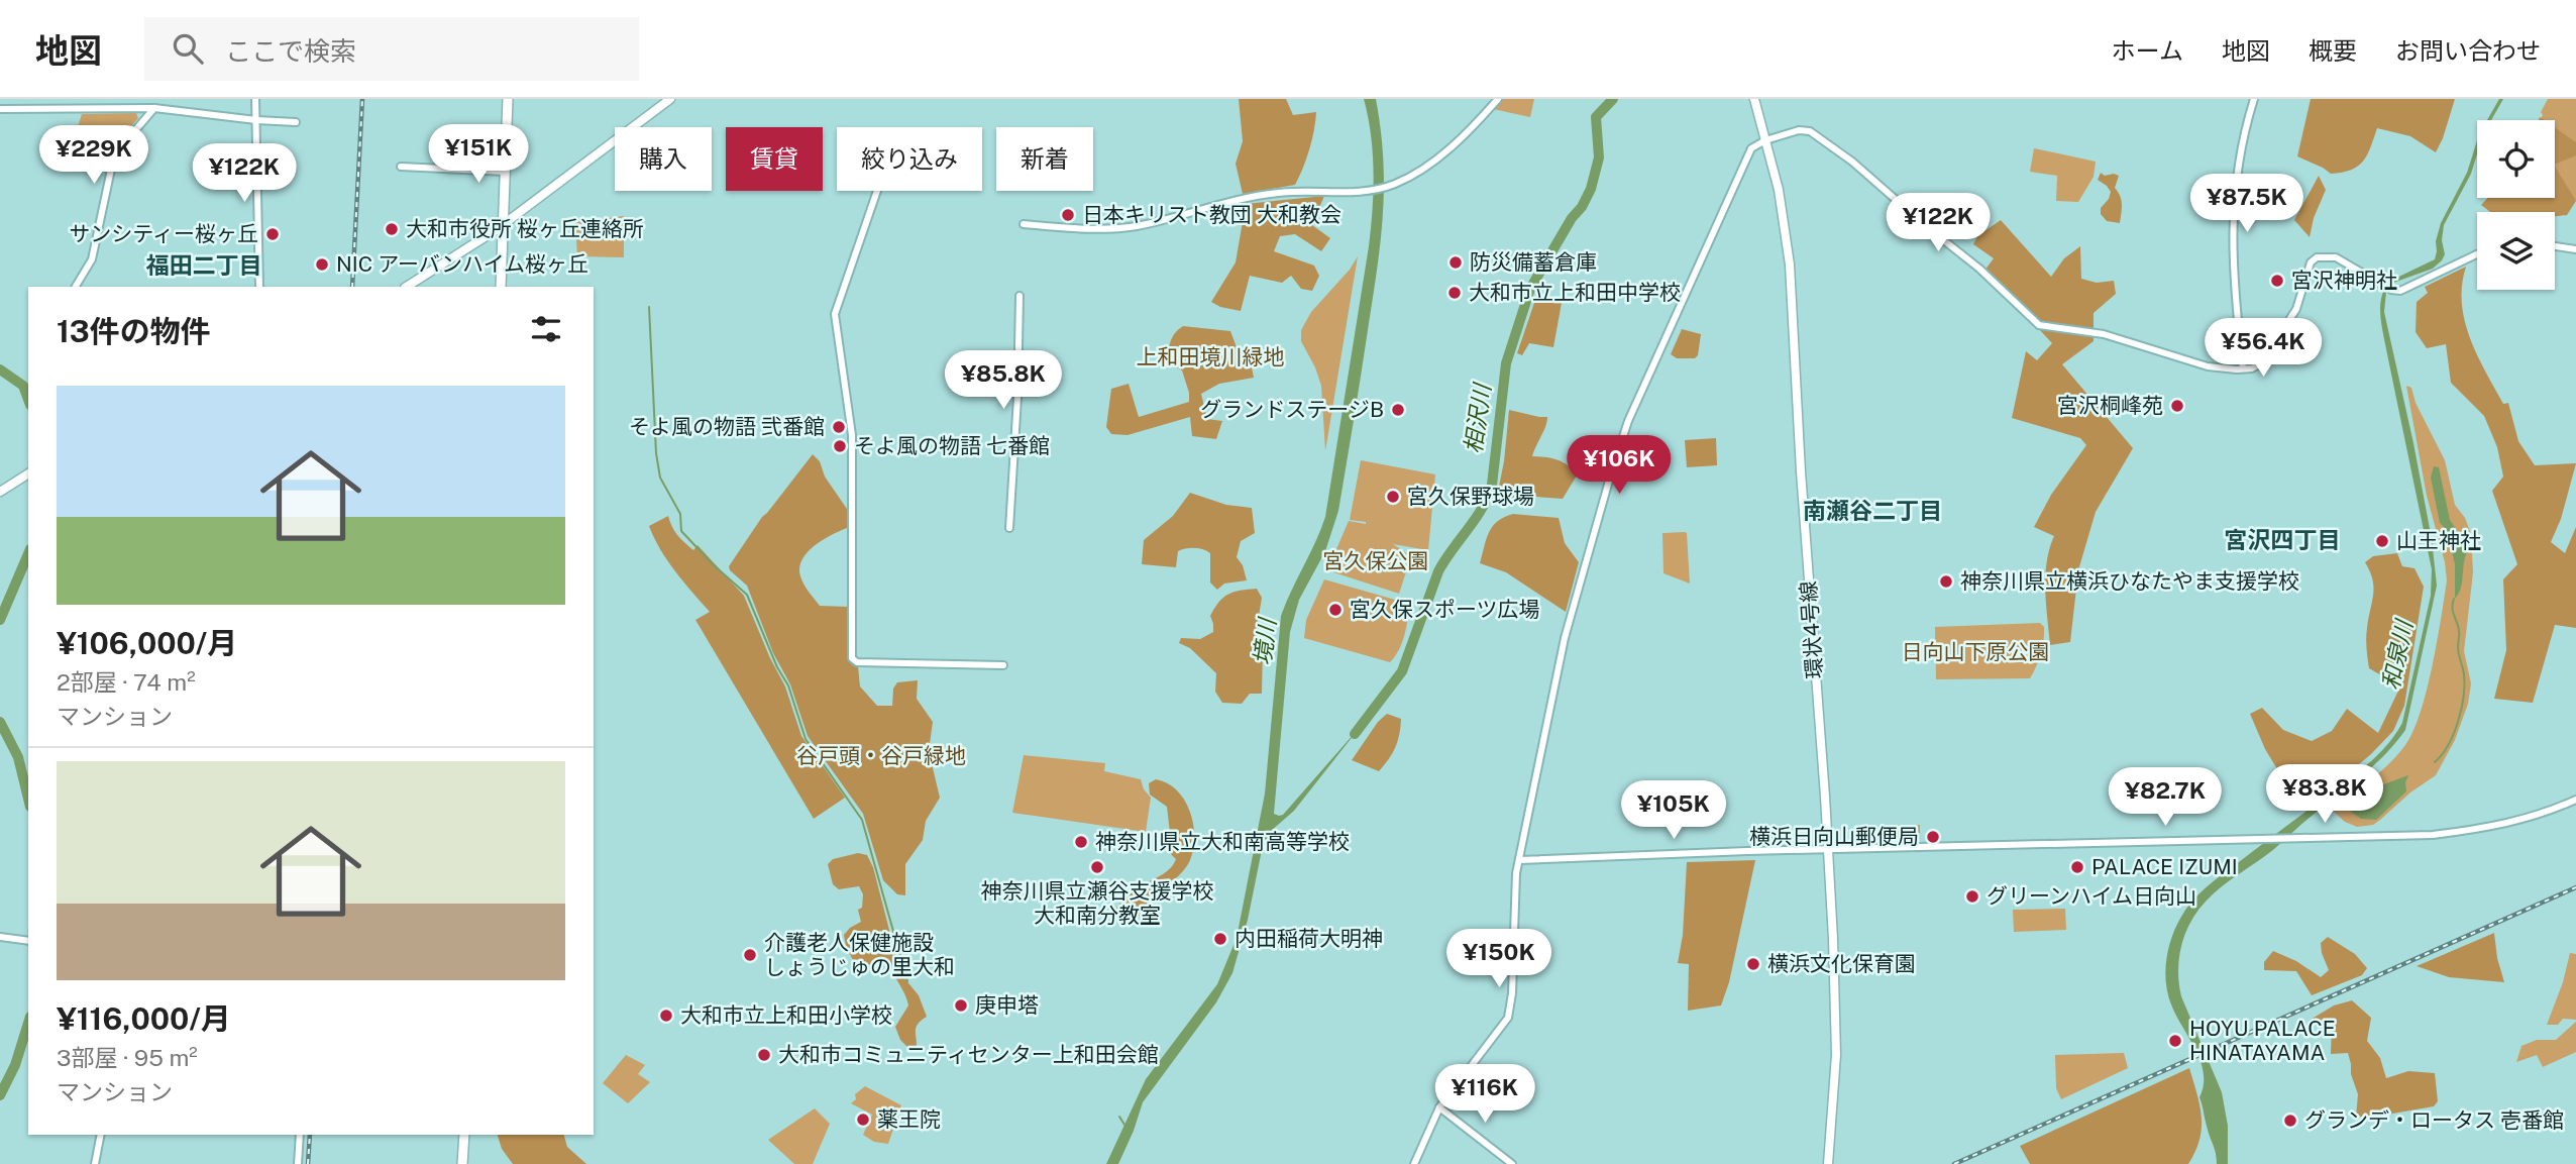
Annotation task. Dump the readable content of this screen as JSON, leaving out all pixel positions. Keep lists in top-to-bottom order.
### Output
{
  "streets": {
    "main road": ["環状4号線"]
  },
  "districts": ["福田二丁目", "南瀬谷二丁目", "宮沢四丁目"],
  "water": ["相沢川", "境川", "和泉川"],
  "parks": [
    "上和田境川緑地",
    "宮久保公園",
    "日向山下原公園",
    "谷戸頭・谷戸緑地"
  ],
  "places": [
    "日本キリスト教団 大和教会",
    "大和市役所 桜ヶ丘連絡所",
    "サンシティー桜ヶ丘",
    "防災備蓄倉庫",
    "NIC アーバンハイム桜ヶ丘",
    "宮沢神明社",
    "大和市立上和田中学校",
    "宮沢桐峰苑",
    "グランドステージB",
    "そよ風の物語 弐番館",
    "そよ風の物語 七番館",
    "宮久保野球場",
    "山王神社",
    "神奈川県立横浜ひなたやま支援学校",
    "宮久保スポーツ広場",
    "横浜日向山郵便局",
    "神奈川県立大和南高等学校",
    "神奈川県立瀬谷支援学校 大和南分教室",
    "PALACE IZUMI",
    "グリーンハイム日向山",
    "内田稲荷大明神",
    "介護老人保健施設 しょうじゅの里大和",
    "横浜文化保育園",
    "庚申塔",
    "大和市立上和田小学校",
    "HOYU PALACE HINATAYAMA",
    "大和市コミュニティセンター上和田会館",
    "薬王院",
    "グランデ・ロータス 壱番館"
  ],
  "page": {
    "header": "地図",
    "search": "ここで検索",
    "nav": [
      "ホーム",
      "地図",
      "概要",
      "お問い合わせ"
    ],
    "price": [
      "¥151K",
      "¥229K",
      "¥122K",
      "¥87.5K",
      "¥122K",
      "¥56.4K",
      "¥85.8K",
      "¥106K",
      "¥83.8K",
      "¥82.7K",
      "¥105K",
      "¥150K",
      "¥116K"
    ],
    "chip": [
      "購入",
      "賃貸",
      "絞り込み",
      "新着"
    ],
    "heading": "13件の物件",
    "list": [
      {
        "name": "¥106,000/月",
        "note": "2部屋 · 74 m² · マンション"
      },
      {
        "name": "¥116,000/月",
        "note": "3部屋 · 95 m² · マンション"
      }
    ]
  }
}
